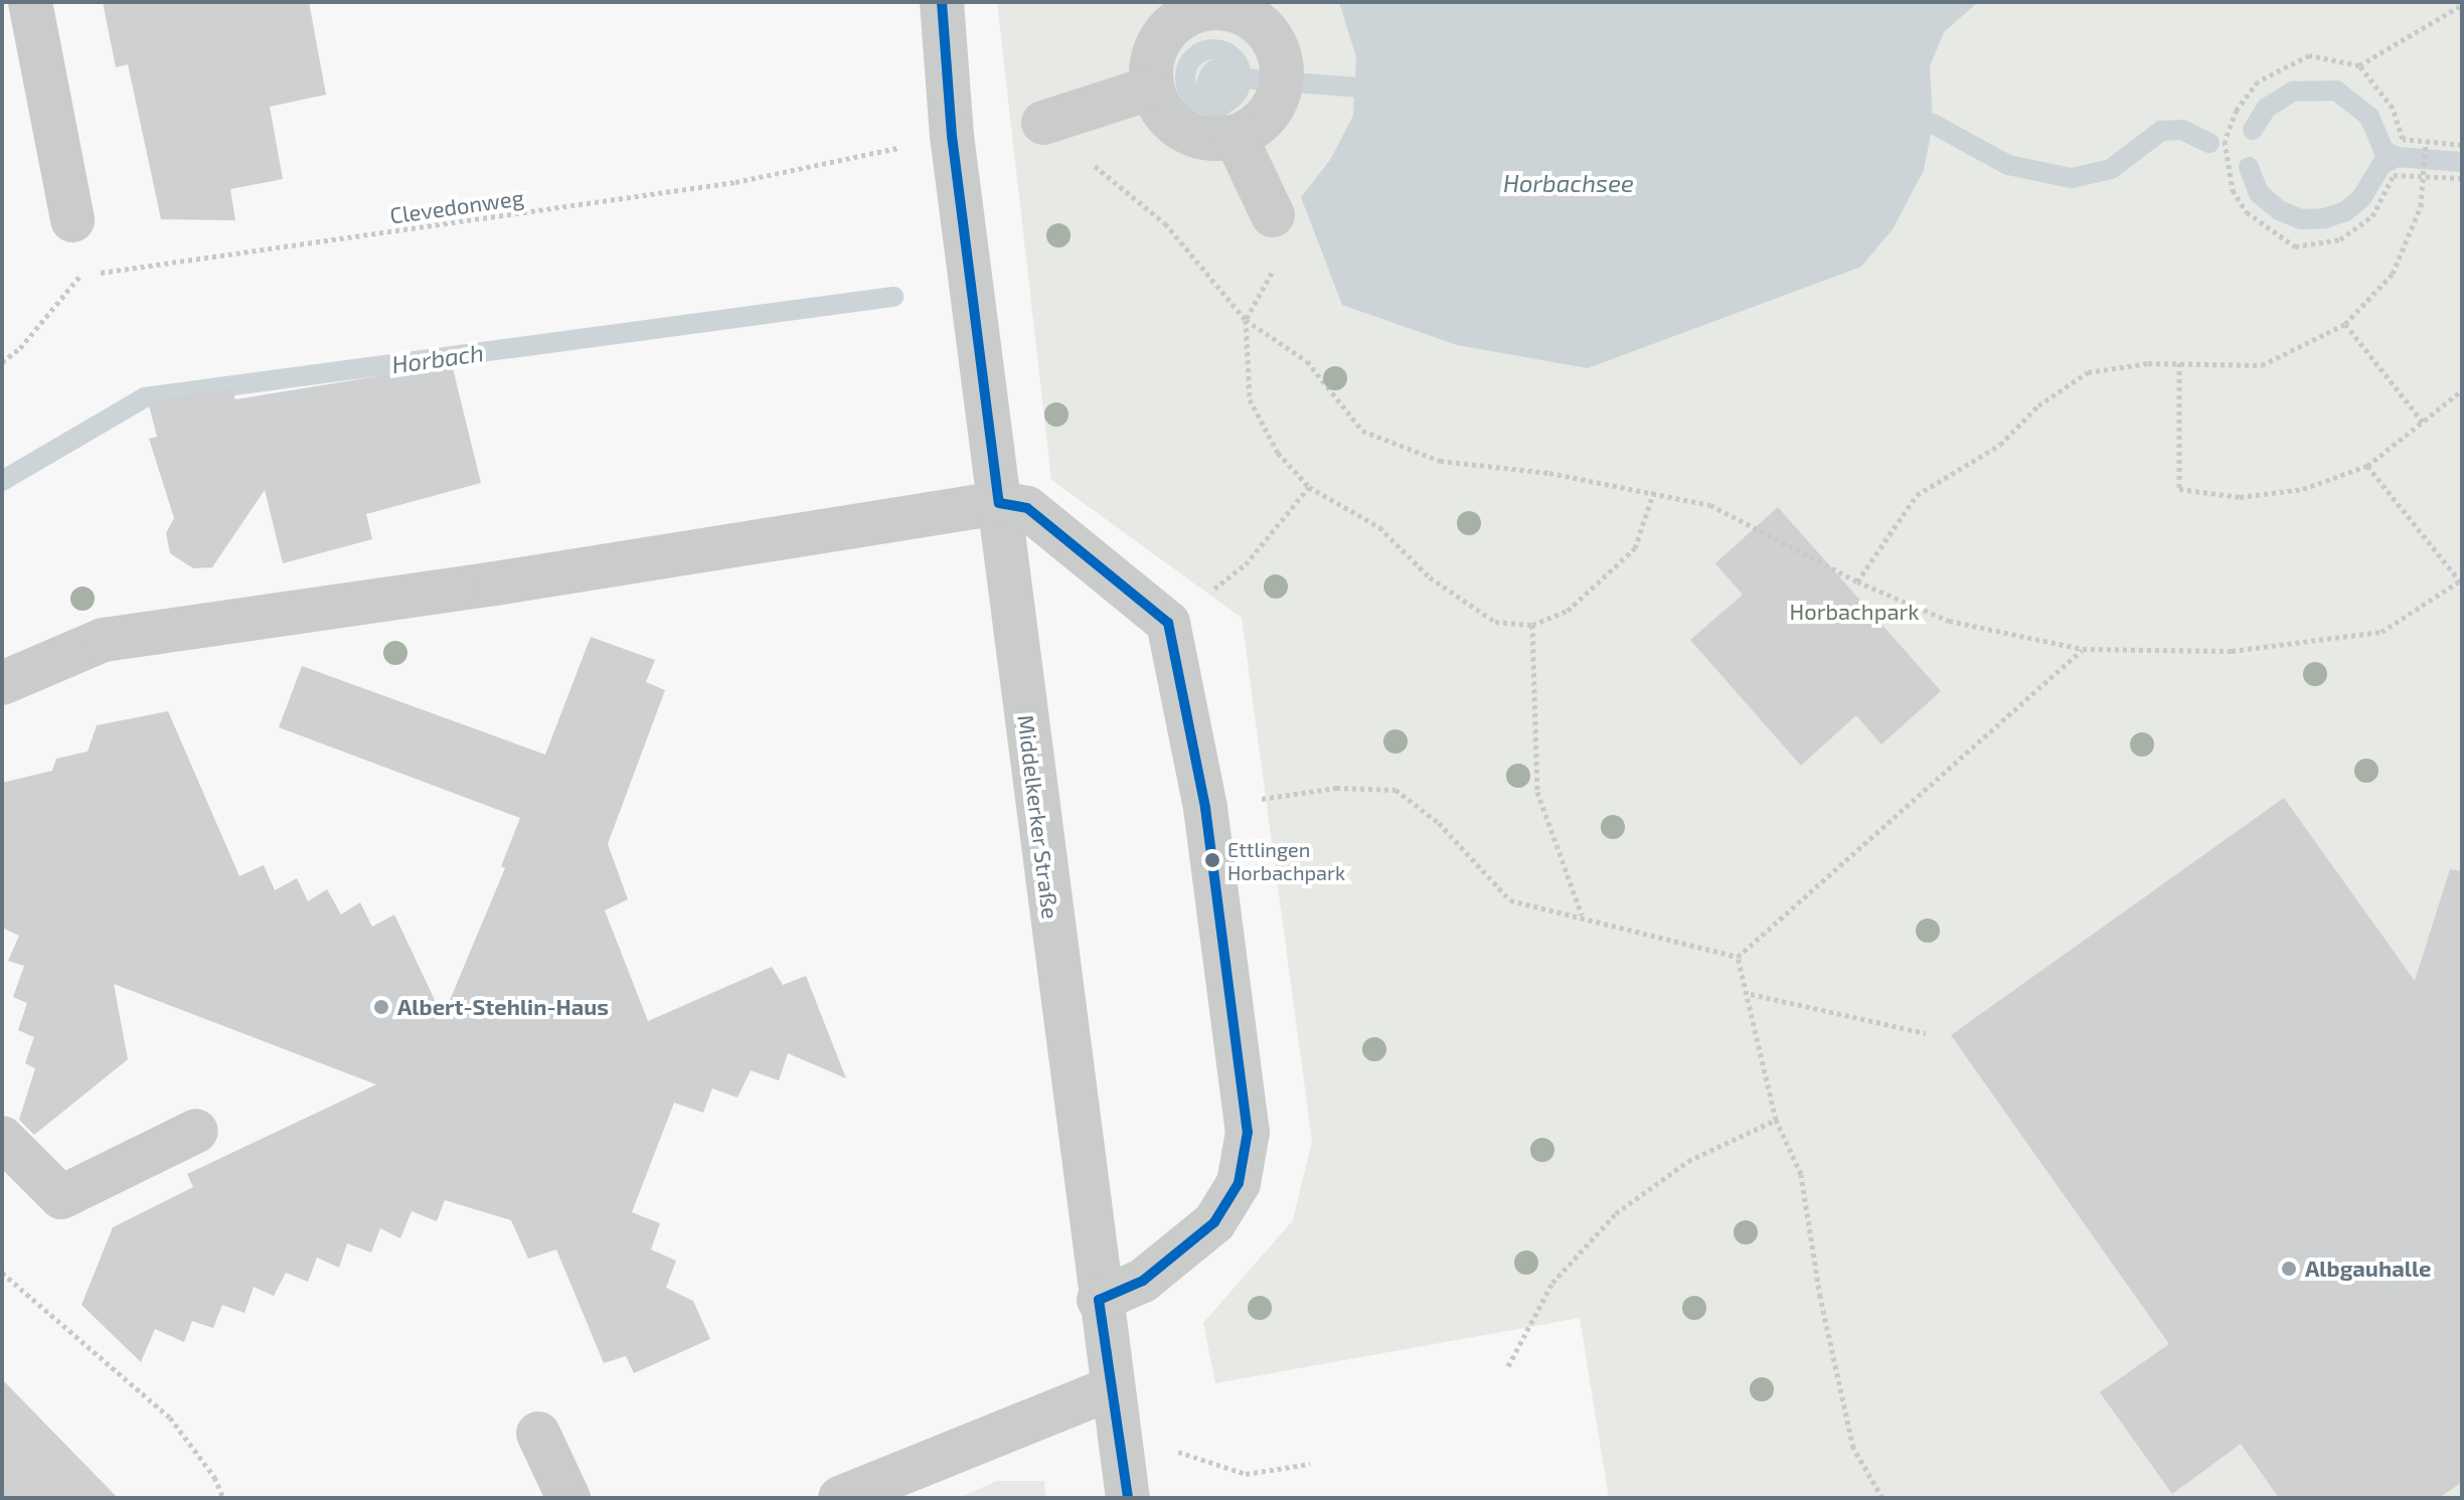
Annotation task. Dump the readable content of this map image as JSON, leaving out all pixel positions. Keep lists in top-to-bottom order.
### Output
{
  "streets": {
    "street": ["Middelkerker Straße"],
    "path": ["Clevedonweg"]
  },
  "crossings": [
    ["Clevedonweg", "Middelkerker Straße"]
  ],
  "water": ["Horbachsee", "Horbach"],
  "parks": ["Horbachpark"],
  "places": ["Ettlingen Horbachpark", "Albert-Stehlin-Haus", "Albgauhalle"]
}
